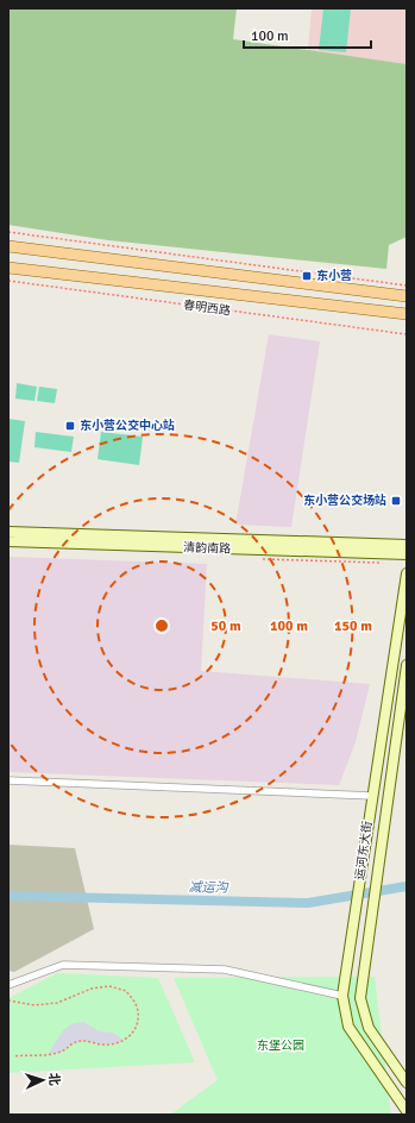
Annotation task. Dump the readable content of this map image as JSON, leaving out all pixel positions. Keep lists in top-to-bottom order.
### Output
{
  "streets": {
    "main road": ["春明西路", "清韵南路", "运河东大街"]
  },
  "water": ["减运沟"],
  "parks": ["东堡公园"],
  "places": {
    "transit": ["东小营", "东小营公交中心站", "东小营公交场站"]
  },
  "scale_bar": "100 m",
  "north": "right",
  "rings": ["50 m", "100 m", "150 m"]
}
